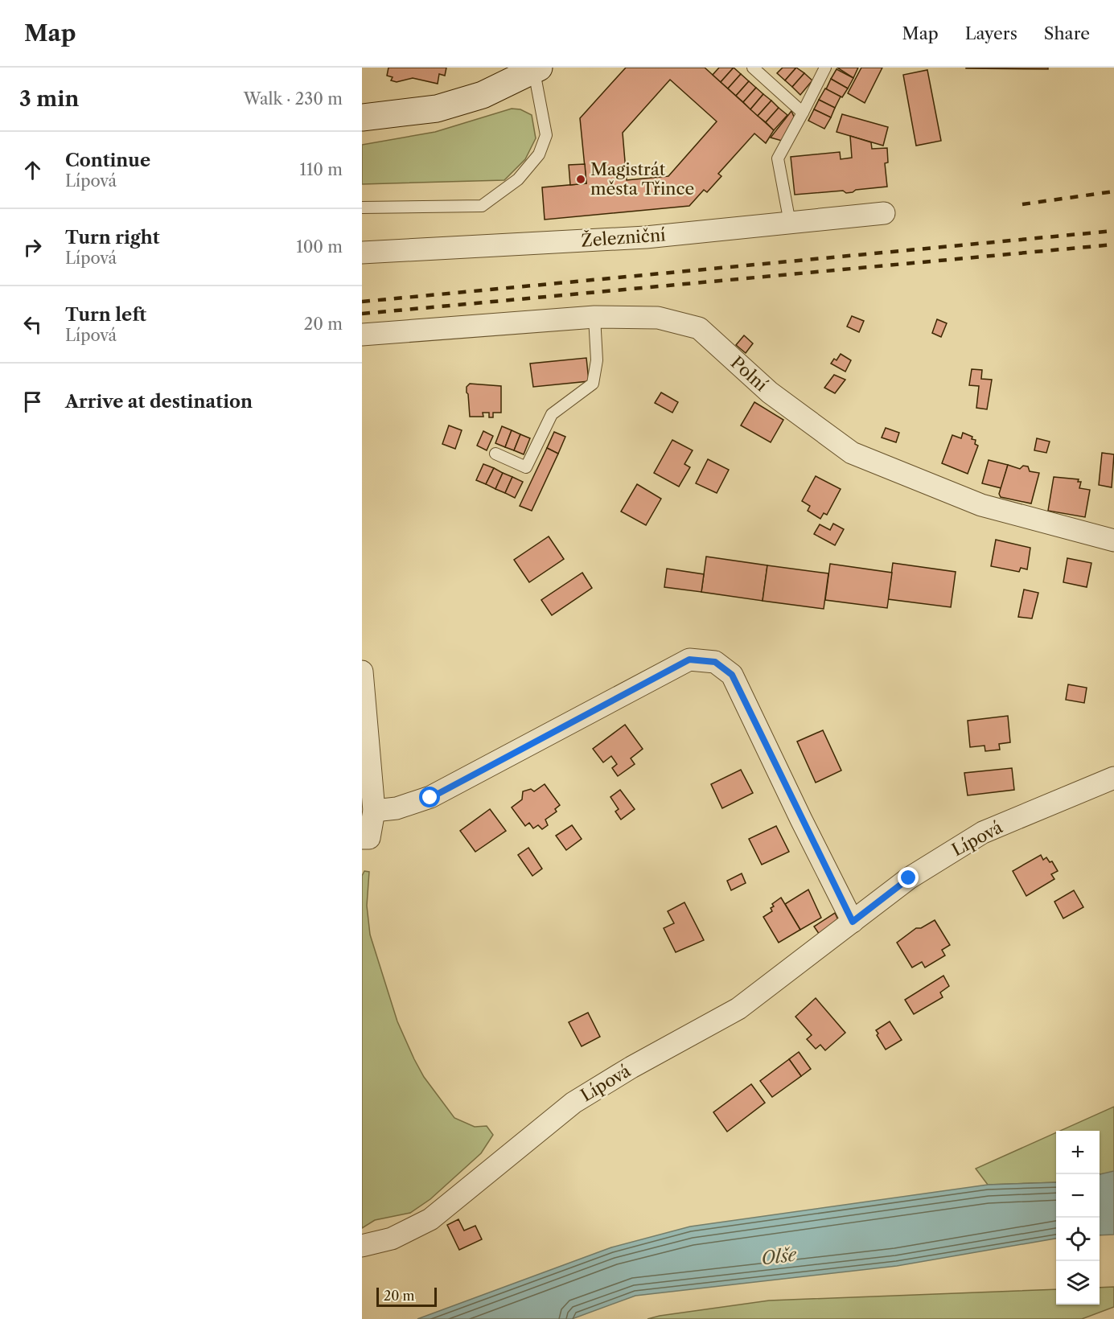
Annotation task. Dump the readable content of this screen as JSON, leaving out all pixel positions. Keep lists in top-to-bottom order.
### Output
{
  "streets": {
    "street": ["Železniční", "Polní", "Lípová"]
  },
  "water": ["Olše"],
  "places": ["Magistrát města Třince"],
  "scale_bar": "20 m",
  "page": {
    "header": "Map",
    "nav": ["Map", "Layers", "Share"],
    "heading": ["3 min", "Walk · 230 m"],
    "list": [
      ["Continue", "Lípová", "110 m"],
      ["Turn right", "Lípová", "100 m"],
      ["Turn left", "Lípová", "20 m"],
      "Arrive at destination"
    ],
    "map_buttons": ["+", "−"],
    "scale": "20 m"
  }
}
